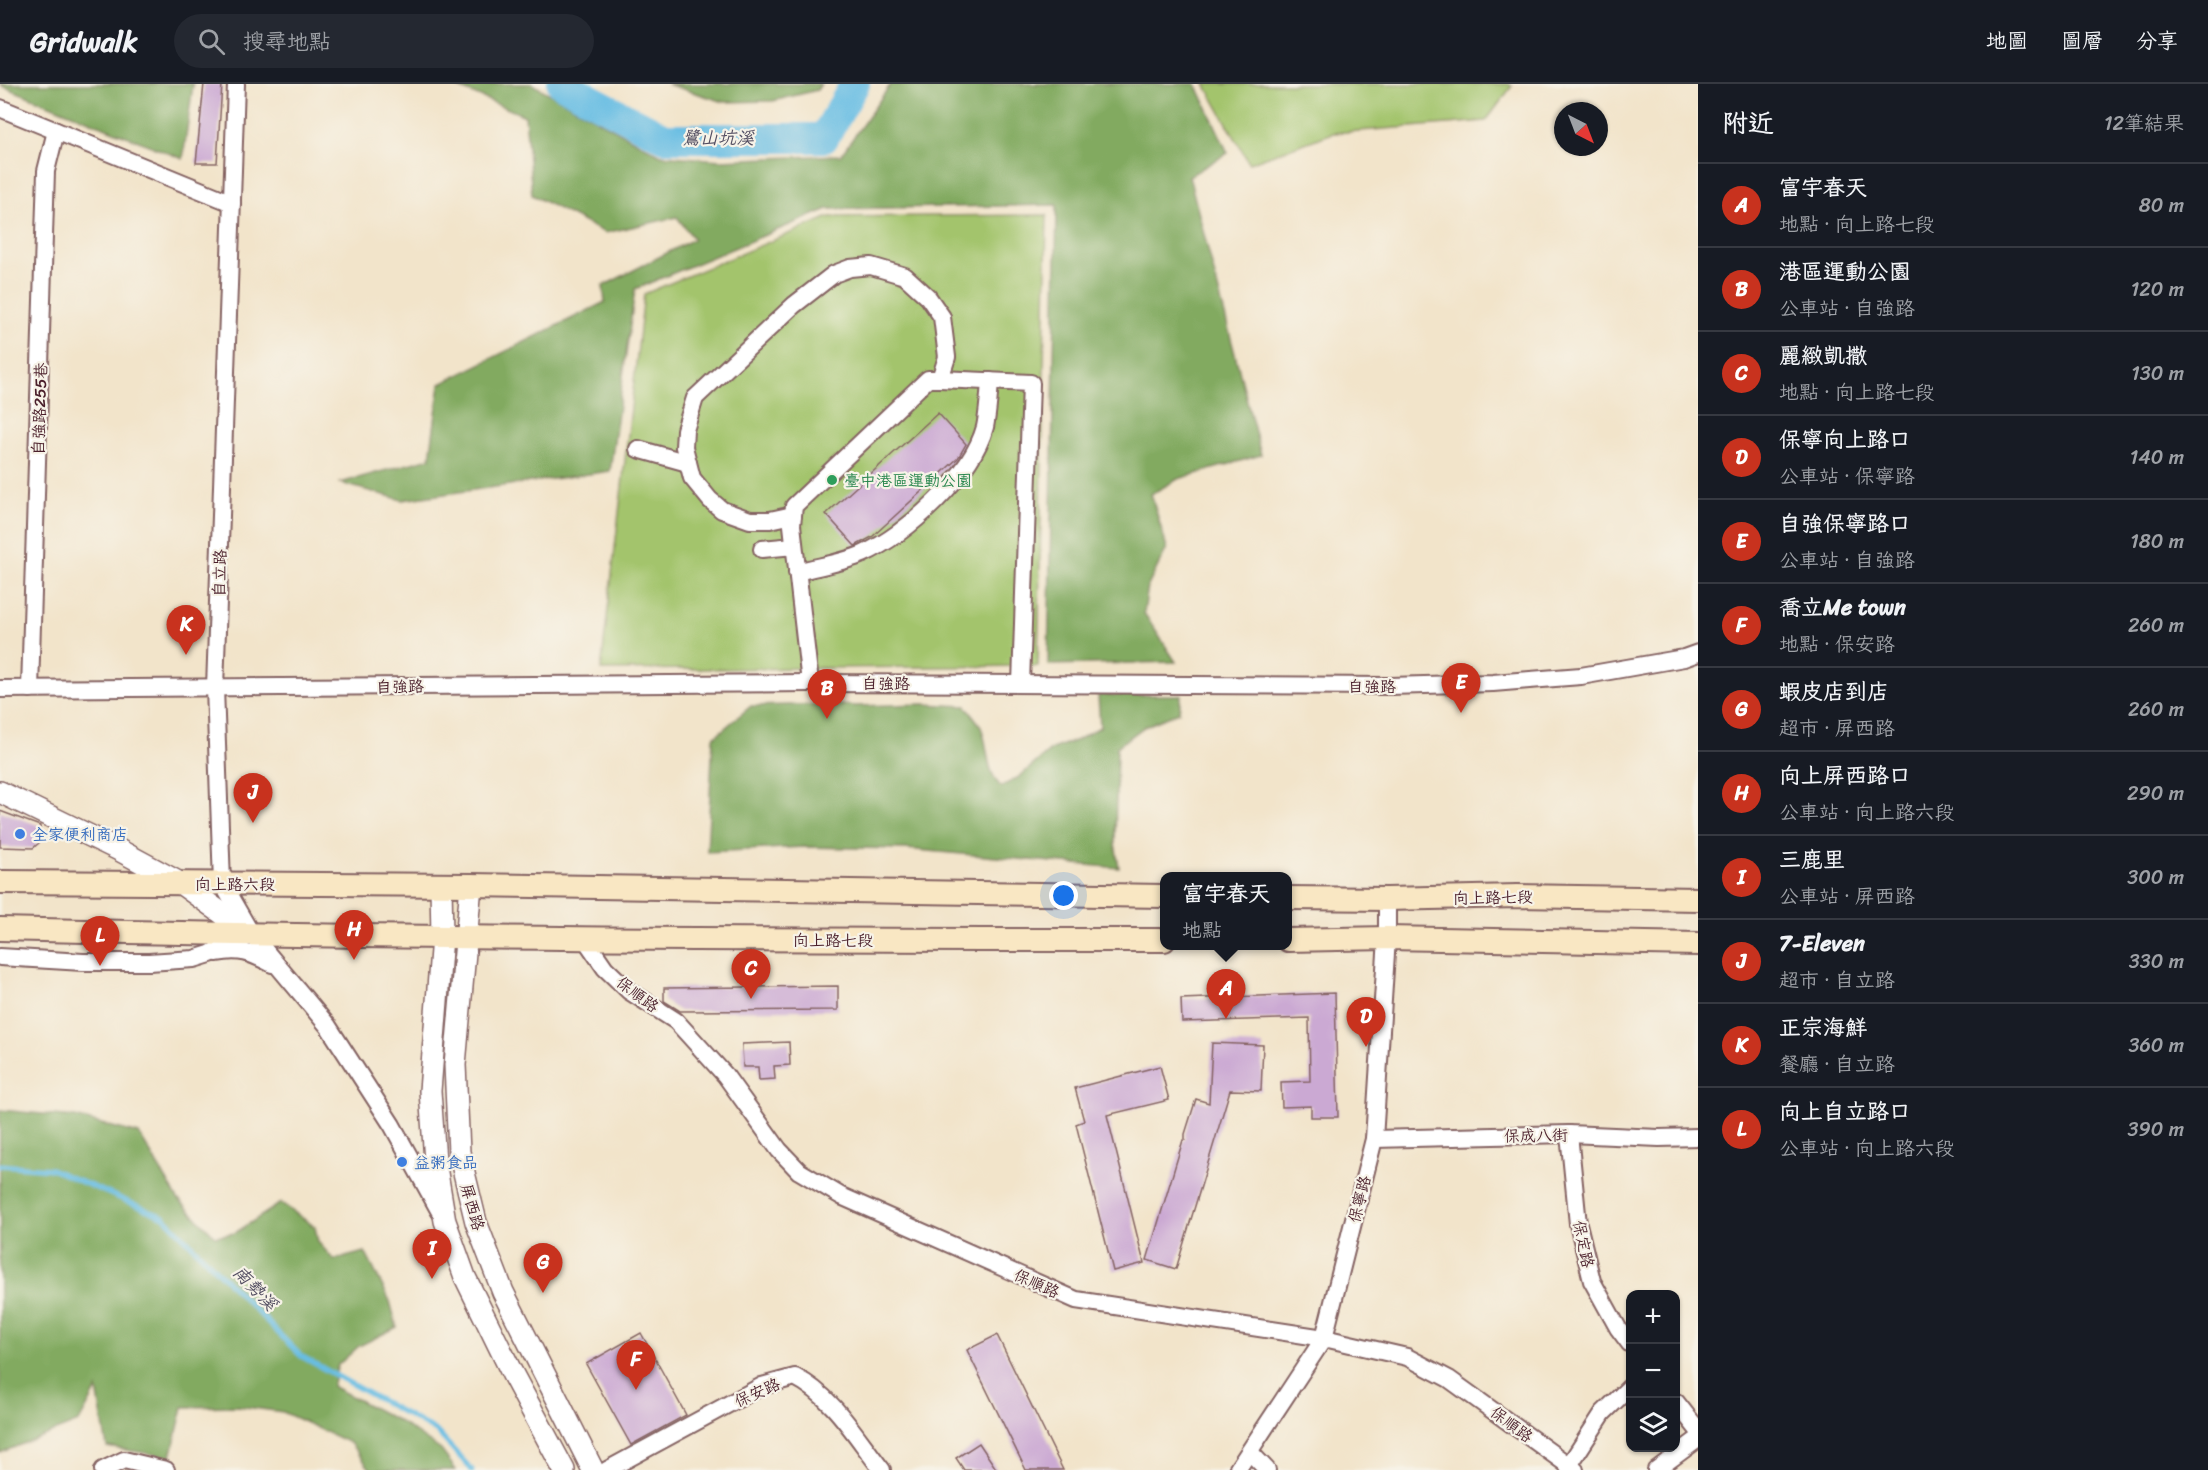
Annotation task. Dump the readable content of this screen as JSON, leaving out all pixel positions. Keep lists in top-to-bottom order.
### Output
{
  "streets": {
    "main road": ["向上路六段", "向上路七段"],
    "street": [
      "自強路255巷",
      "自立路",
      "自強路",
      "保順路",
      "保成八街",
      "保寧路",
      "屏西路",
      "保定路",
      "保安路"
    ]
  },
  "crossings": [
    ["自強路255巷", "自強路"],
    ["自立路", "自強路"],
    ["自立路", "向上路六段"],
    ["自立路", "屏西路"],
    ["向上路六段", "屏西路"],
    ["向上路七段", "保順路"],
    ["向上路七段", "保寧路"],
    ["向上路七段", "屏西路"],
    ["保順路", "保寧路"],
    ["保成八街", "保寧路"],
    ["保成八街", "保定路"]
  ],
  "water": ["鷺山坑溪", "南勢溪"],
  "places": ["臺中港區運動公園", "全家便利商店", "益粥食品"],
  "north": "bottom right",
  "page": {
    "header": "Gridwalk",
    "search": "搜尋地點",
    "nav": ["地圖", "圖層", "分享"],
    "heading": ["附近", "12筆結果"],
    "list": [
      {
        "mark": "A",
        "name": "富宇春天",
        "note": "地點 · 向上路七段",
        "value": "80 m"
      },
      {
        "mark": "B",
        "name": "港區運動公園",
        "note": "公車站 · 自強路",
        "value": "120 m"
      },
      {
        "mark": "C",
        "name": "麗緻凱撒",
        "note": "地點 · 向上路七段",
        "value": "130 m"
      },
      {
        "mark": "D",
        "name": "保寧向上路口",
        "note": "公車站 · 保寧路",
        "value": "140 m"
      },
      {
        "mark": "E",
        "name": "自強保寧路口",
        "note": "公車站 · 自強路",
        "value": "180 m"
      },
      {
        "mark": "F",
        "name": "喬立Me town",
        "note": "地點 · 保安路",
        "value": "260 m"
      },
      {
        "mark": "G",
        "name": "蝦皮店到店",
        "note": "超市 · 屏西路",
        "value": "260 m"
      },
      {
        "mark": "H",
        "name": "向上屏西路口",
        "note": "公車站 · 向上路六段",
        "value": "290 m"
      },
      {
        "mark": "I",
        "name": "三鹿里",
        "note": "公車站 · 屏西路",
        "value": "300 m"
      },
      {
        "mark": "J",
        "name": "7-Eleven",
        "note": "超市 · 自立路",
        "value": "330 m"
      },
      {
        "mark": "K",
        "name": "正宗海鮮",
        "note": "餐廳 · 自立路",
        "value": "360 m"
      },
      {
        "mark": "L",
        "name": "向上自立路口",
        "note": "公車站 · 向上路六段",
        "value": "390 m"
      }
    ],
    "pins": [
      "K",
      "E",
      "B",
      "J",
      "H",
      "L",
      "C",
      "A",
      "D",
      "I",
      "G",
      "F"
    ],
    "popup": ["富宇春天", "地點"],
    "map_buttons": ["+", "−"]
  }
}
